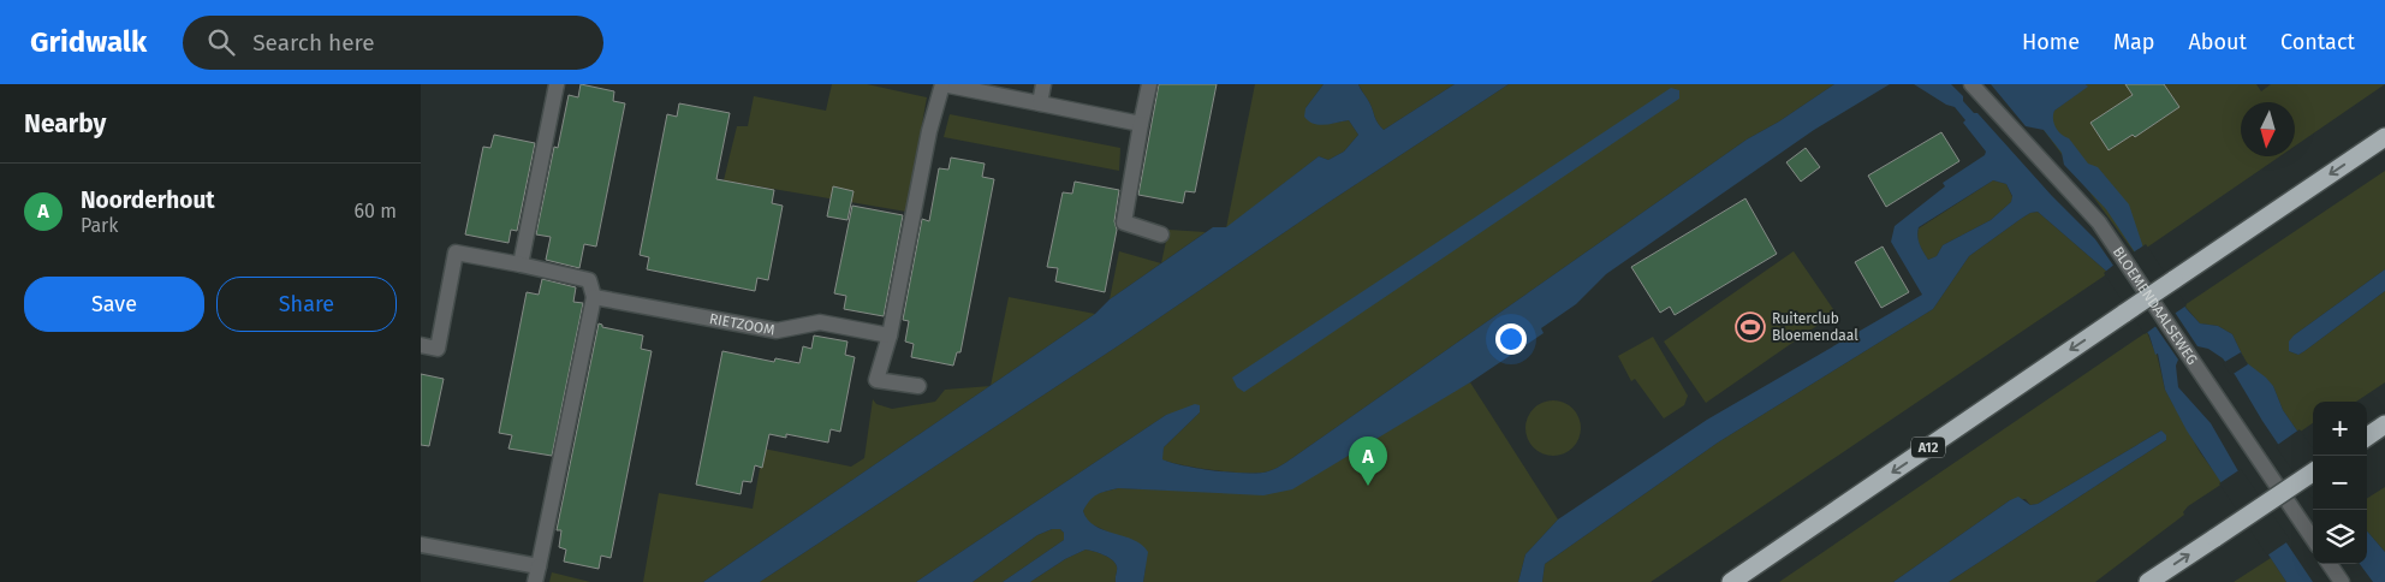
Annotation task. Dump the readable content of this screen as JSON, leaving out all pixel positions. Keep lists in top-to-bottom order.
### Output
{
  "streets": {
    "highway": ["A12"],
    "street": ["BLOEMENDAALSEWEG", "RIETZOOM"]
  },
  "places": {
    "sports": ["Ruiterclub Bloemendaal"]
  },
  "north": "bottom",
  "page": {
    "header": "Gridwalk",
    "search": "Search here",
    "nav": [
      "Home",
      "Map",
      "About",
      "Contact"
    ],
    "heading": "Nearby",
    "list": [
      {
        "mark": "A",
        "name": "Noorderhout",
        "note": "Park",
        "value": "60 m"
      }
    ],
    "buttons": ["Save", "Share"],
    "map_buttons": ["+", "−"],
    "pins": "A"
  }
}
